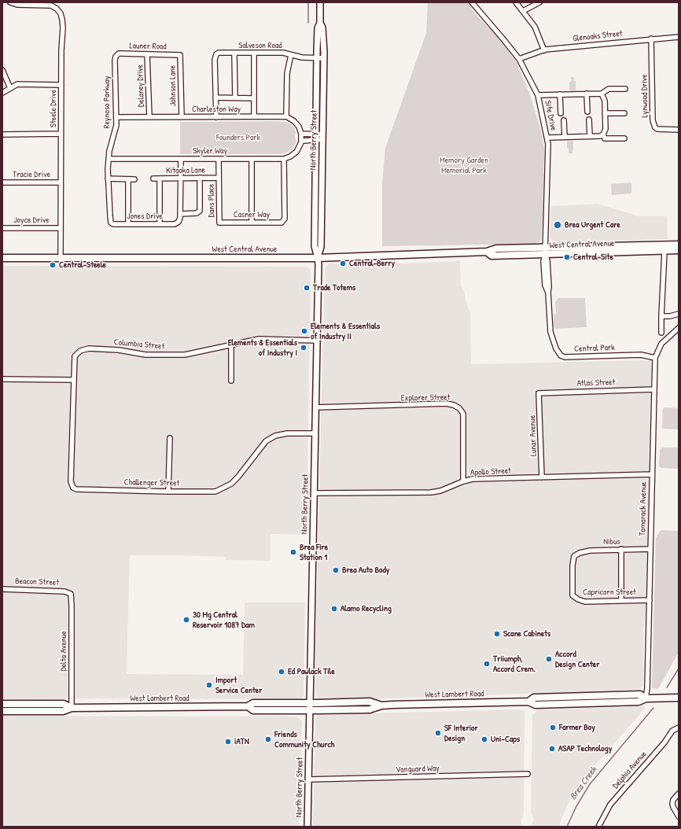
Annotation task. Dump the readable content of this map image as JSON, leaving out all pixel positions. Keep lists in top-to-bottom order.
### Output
{
  "streets": {
    "main road": ["West Central Avenue", "West Lambert Road"],
    "street": [
      "Glenoaks Street",
      "Salveson Road",
      "Launer Road",
      "Delaney Drive",
      "Johnson Lane",
      "Lynwood Drive",
      "Reynoso Parkway",
      "Steele Drive",
      "Charleston Way",
      "Site Drive",
      "North Berry Street",
      "Skyler Way",
      "Kitaoka Lane",
      "Tracie Drive",
      "Dans Place",
      "Casner Way",
      "Jones Drive",
      "Joyce Drive",
      "Columbia Street",
      "Central Park",
      "Atlas Street",
      "Explorer Street",
      "Lunar Avenue",
      "Apollo Street",
      "Challenger Street",
      "Tamarack Avenue",
      "Nibus",
      "Beacon Street",
      "Capricorn Street",
      "Delta Avenue",
      "Vanguard Way",
      "Delphia Avenue"
    ]
  },
  "crossings": [
    ["Glenoaks Street", "Lynwood Drive"],
    ["Glenoaks Street", "Site Drive"],
    ["Salveson Road", "North Berry Street"],
    ["Launer Road", "Delaney Drive"],
    ["Launer Road", "Johnson Lane"],
    ["Launer Road", "Reynoso Parkway"],
    ["Delaney Drive", "Charleston Way"],
    ["Johnson Lane", "Charleston Way"],
    ["Reynoso Parkway", "Charleston Way"],
    ["Reynoso Parkway", "Skyler Way"],
    ["Reynoso Parkway", "Jones Drive"],
    ["Steele Drive", "Tracie Drive"],
    ["Steele Drive", "Joyce Drive"],
    ["Steele Drive", "West Central Avenue"],
    ["Site Drive", "West Central Avenue"],
    ["Site Drive", "Central Park"],
    ["North Berry Street", "West Central Avenue"],
    ["North Berry Street", "Columbia Street"],
    ["North Berry Street", "Explorer Street"],
    ["North Berry Street", "Apollo Street"],
    ["North Berry Street", "Challenger Street"],
    ["North Berry Street", "West Lambert Road"],
    ["North Berry Street", "Vanguard Way"],
    ["Skyler Way", "Dans Place"],
    ["Skyler Way", "Casner Way"],
    ["Kitaoka Lane", "Dans Place"],
    ["Dans Place", "Casner Way"],
    ["Columbia Street", "Challenger Street"],
    ["Central Park", "Tamarack Avenue"],
    ["Atlas Street", "Lunar Avenue"],
    ["Atlas Street", "Tamarack Avenue"],
    ["Explorer Street", "Apollo Street"],
    ["Lunar Avenue", "Apollo Street"],
    ["Apollo Street", "Tamarack Avenue"],
    ["Tamarack Avenue", "Nibus"],
    ["Tamarack Avenue", "Capricorn Street"],
    ["Tamarack Avenue", "West Lambert Road"],
    ["Nibus", "Capricorn Street"],
    ["Beacon Street", "Delta Avenue"],
    ["Delta Avenue", "West Lambert Road"]
  ],
  "water": ["Brea Creek"],
  "parks": ["Founders Park", "Memory Garden Memorial Park"],
  "places": [
    "Brea Urgent Care",
    "Central-Site",
    "Central-Berry",
    "Central-Steele",
    "Trade Totems",
    "Elements & Essentials of Industry II",
    "Elements & Essentials of Industry I",
    "Brea Fire Station 1",
    "Brea Auto Body",
    "Alamo Recycling",
    "30 Mg Central Reservoir 1087 Dam",
    "Scane Cabinets",
    "Accord Design Center",
    "Triiumph, Accord Crem.",
    "Ed Pawlack Tile",
    "Import Service Center",
    "Farmer Boy",
    "SF Interior Design",
    "Friends Community Church",
    "Uni-Caps",
    "iATN",
    "ASAP Technology"
  ]
}
